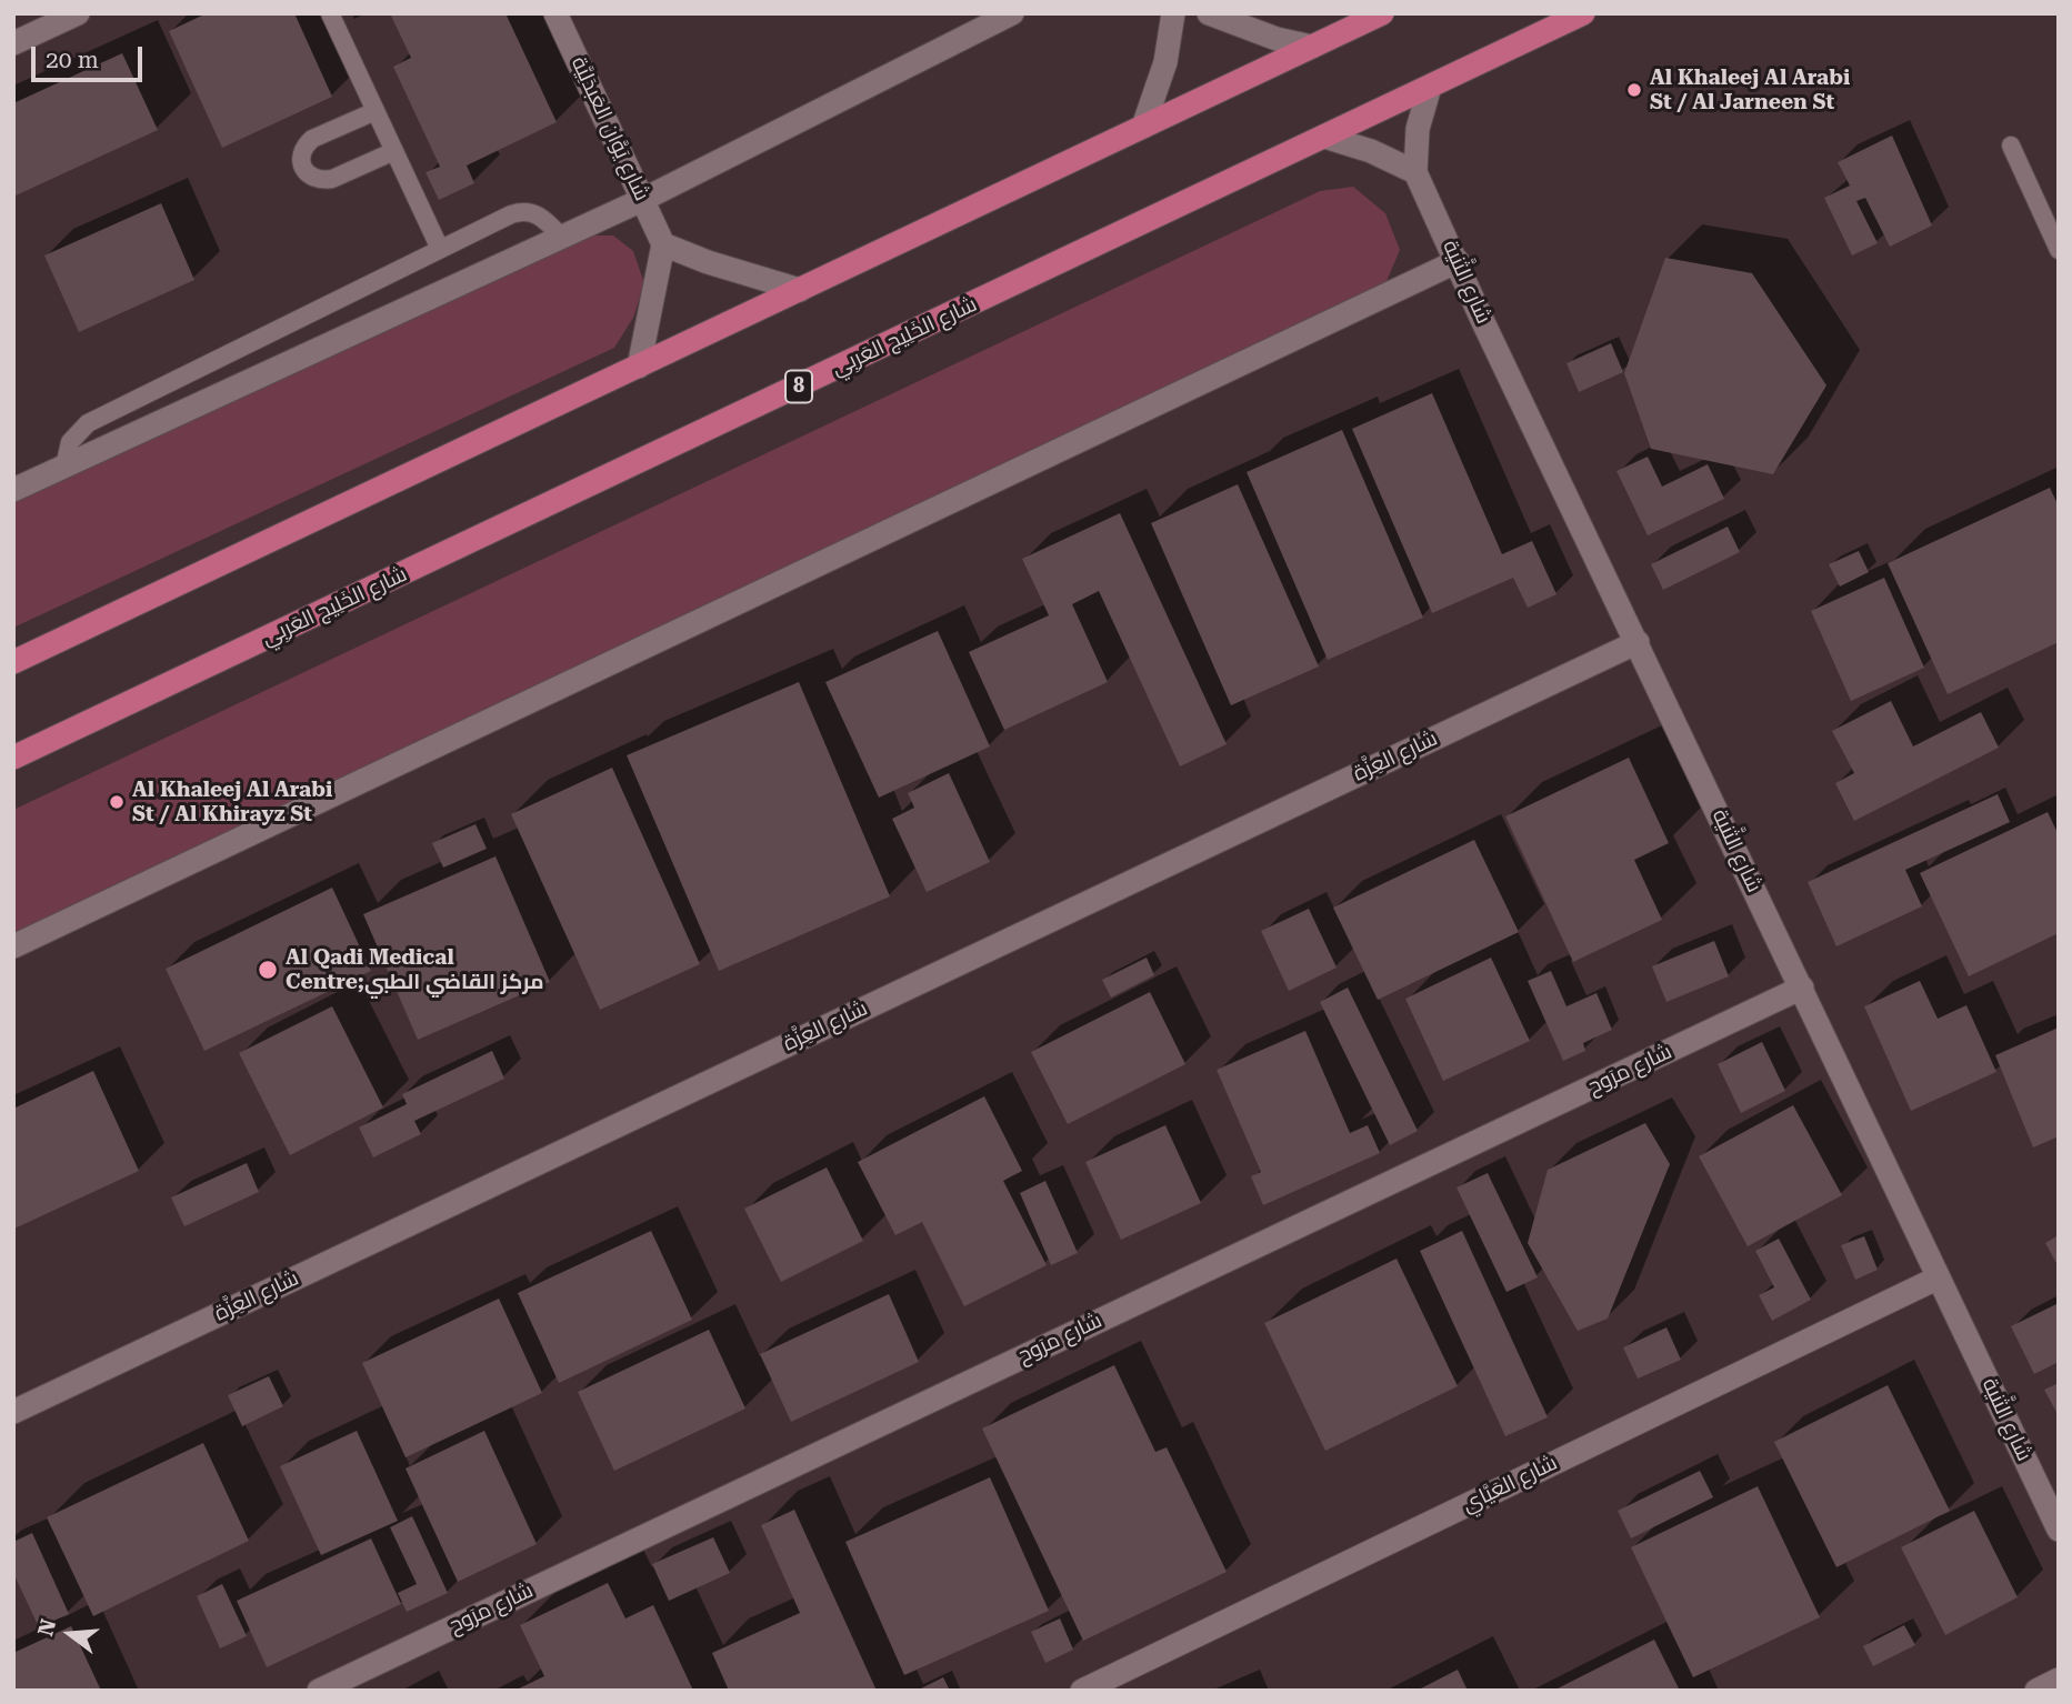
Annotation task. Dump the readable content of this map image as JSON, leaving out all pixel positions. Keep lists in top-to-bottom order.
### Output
{
  "streets": {
    "highway": ["شارع الخَلِيج العَربِي", "8"],
    "street": [
      "شارع يَوَّان العَبدَلِيَّة",
      "شارع الثَّنية",
      "شارع العِزَّة",
      "شارع مرَوح",
      "شارع العَيَّاي"
    ]
  },
  "crossings": [
    ["شارع الثَّنية", "شارع الخَلِيج العَربِي"],
    ["شارع الثَّنية", "شارع العِزَّة"],
    ["شارع الثَّنية", "شارع مرَوح"],
    ["شارع الثَّنية", "شارع العَيَّاي"]
  ],
  "places": ["Al Khaleej Al Arabi St / Al Jarneen St", "Al Khaleej Al Arabi St / Al Khirayz St", "Al Qadi Medical Centre;مركز القاضي الطبي"],
  "scale_bar": "20 m",
  "north": "left"
}
